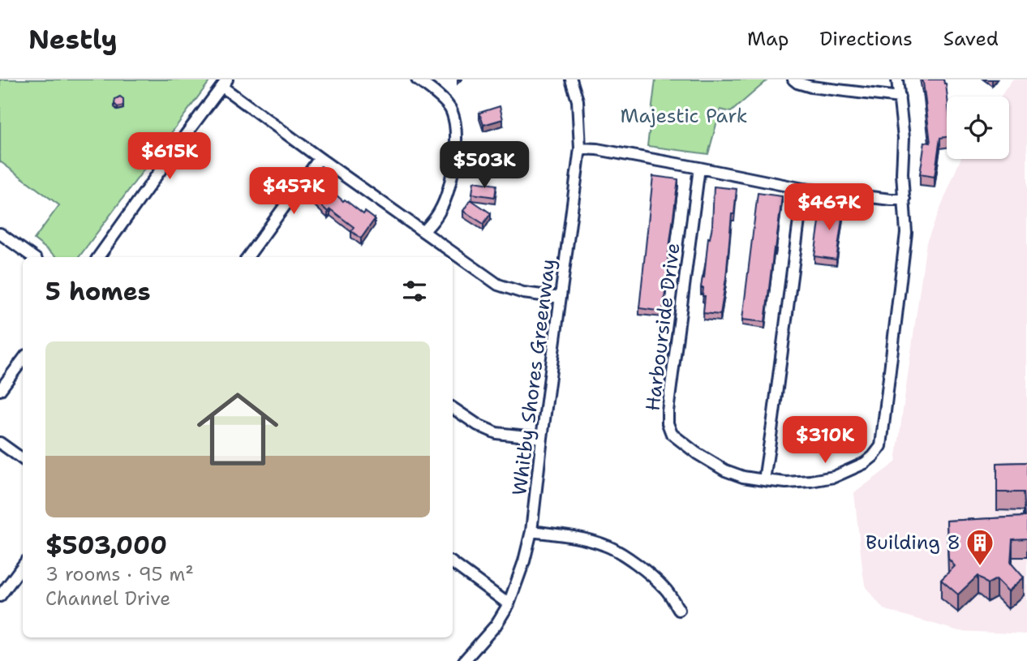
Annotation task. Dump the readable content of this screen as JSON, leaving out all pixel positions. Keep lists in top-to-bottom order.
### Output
{
  "streets": {
    "street": ["Harbourside Drive", "Whitby Shores Greenway"]
  },
  "parks": ["Majestic Park"],
  "places": {
    "building": ["Building 8"]
  },
  "page": {
    "header": "Nestly",
    "nav": ["Map", "Directions", "Saved"],
    "price": [
      "$615K",
      "$503K",
      "$457K",
      "$467K",
      "$310K"
    ],
    "heading": "5 homes",
    "list": [
      {
        "name": "$503,000",
        "note": "3 rooms · 95 m² · Channel Drive"
      }
    ]
  }
}
